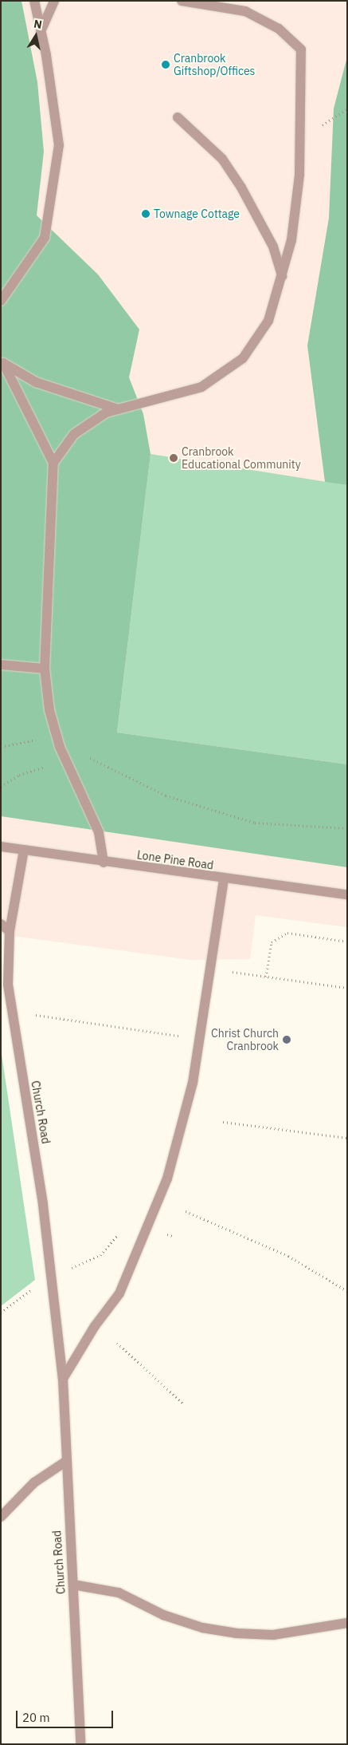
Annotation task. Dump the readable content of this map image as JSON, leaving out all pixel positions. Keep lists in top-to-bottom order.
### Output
{
  "streets": {
    "street": ["Lone Pine Road", "Church Road"]
  },
  "crossings": [
    ["Lone Pine Road", "Church Road"]
  ],
  "places": [
    "Cranbrook Giftshop/Offices",
    "Townage Cottage",
    "Cranbrook Educational Community",
    "Christ Church Cranbrook"
  ],
  "scale_bar": "20 m",
  "north": "top"
}
